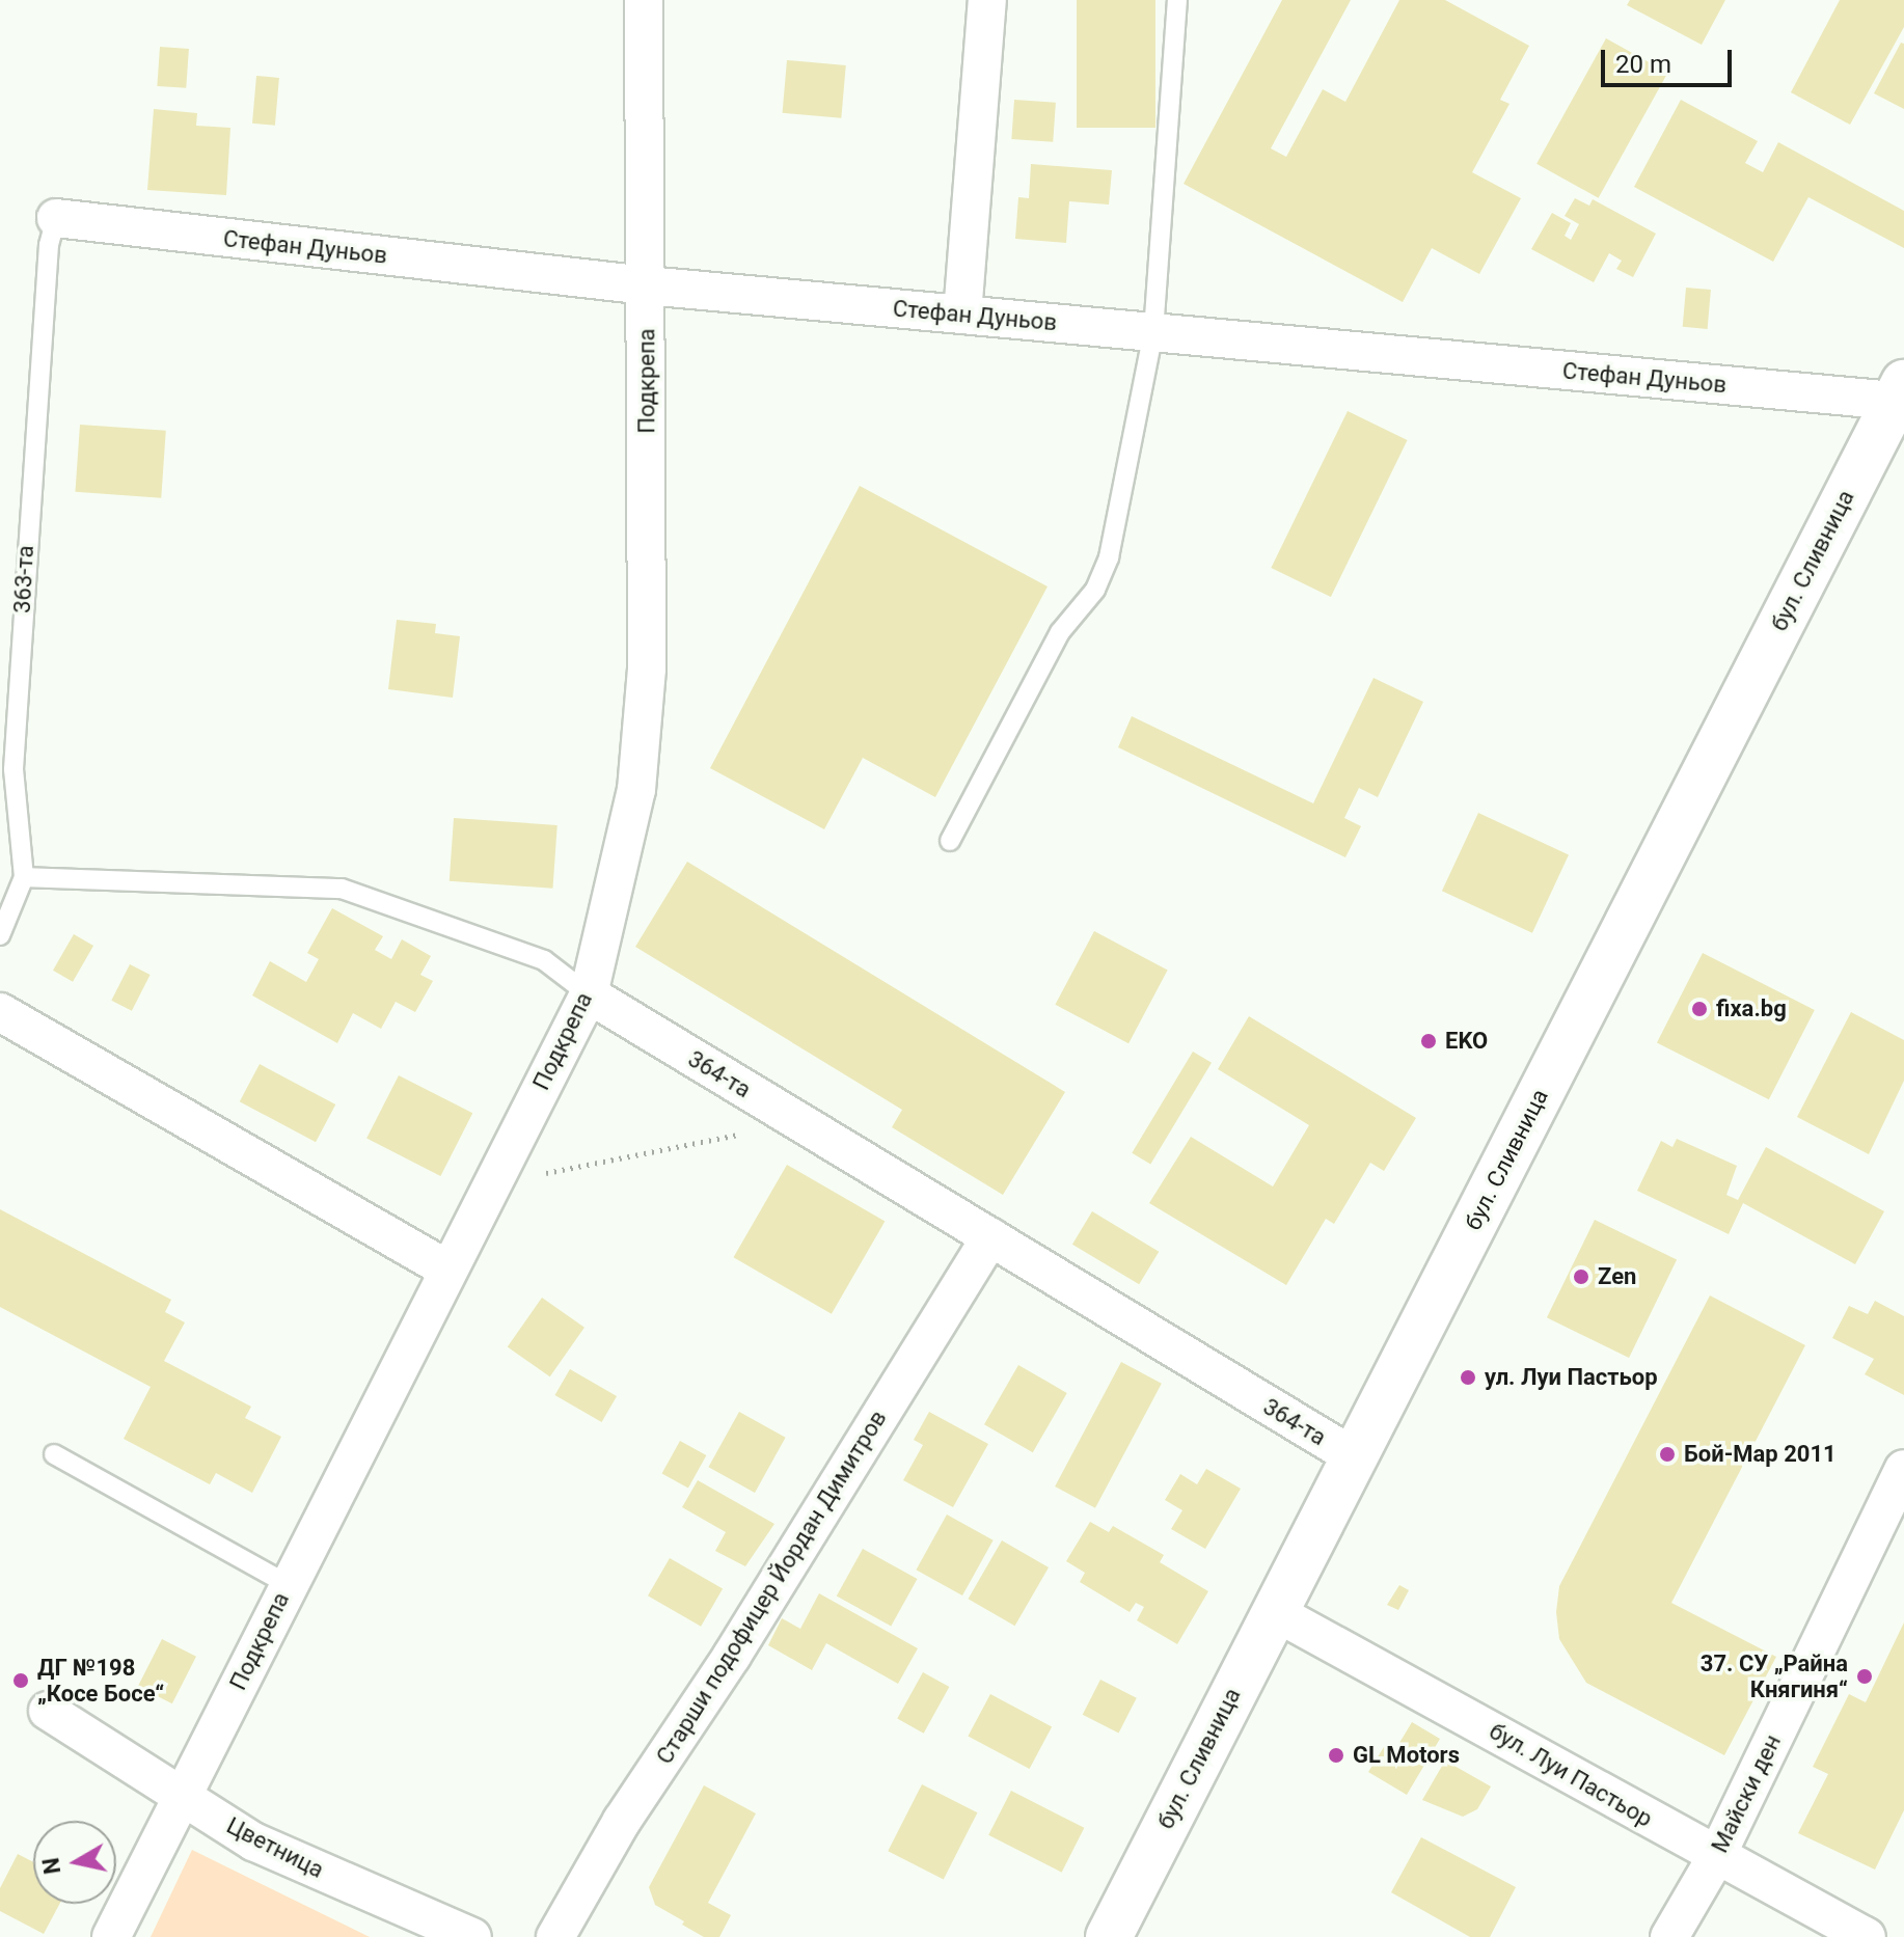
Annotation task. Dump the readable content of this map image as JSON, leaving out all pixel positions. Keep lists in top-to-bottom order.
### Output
{
  "streets": {
    "main road": ["бул. Сливница"],
    "street": [
      "Стефан Дуньов",
      "Подкрепа",
      "364-та",
      "Старши подофицер Йордан Димитров",
      "бул. Луи Пастьор",
      "Майски ден",
      "Цветница"
    ],
    "lane": ["363-та"]
  },
  "crossings": [
    ["Стефан Дуньов", "Подкрепа"],
    ["Стефан Дуньов", "бул. Сливница"],
    ["Стефан Дуньов", "363-та"],
    ["Подкрепа", "364-та"],
    ["Подкрепа", "Цветница"],
    ["бул. Сливница", "364-та"],
    ["бул. Сливница", "бул. Луи Пастьор"],
    ["363-та", "364-та"],
    ["364-та", "Старши подофицер Йордан Димитров"],
    ["бул. Луи Пастьор", "Майски ден"]
  ],
  "places": [
    "fixa.bg",
    "EKO",
    "Zen",
    "ул. Луи Пастьор",
    "Бой-Мар 2011",
    "37. СУ „Райна Княгиня“",
    "ДГ №198 „Косе Босе“",
    "GL Motors"
  ],
  "scale_bar": "20 m",
  "north": "left"
}
